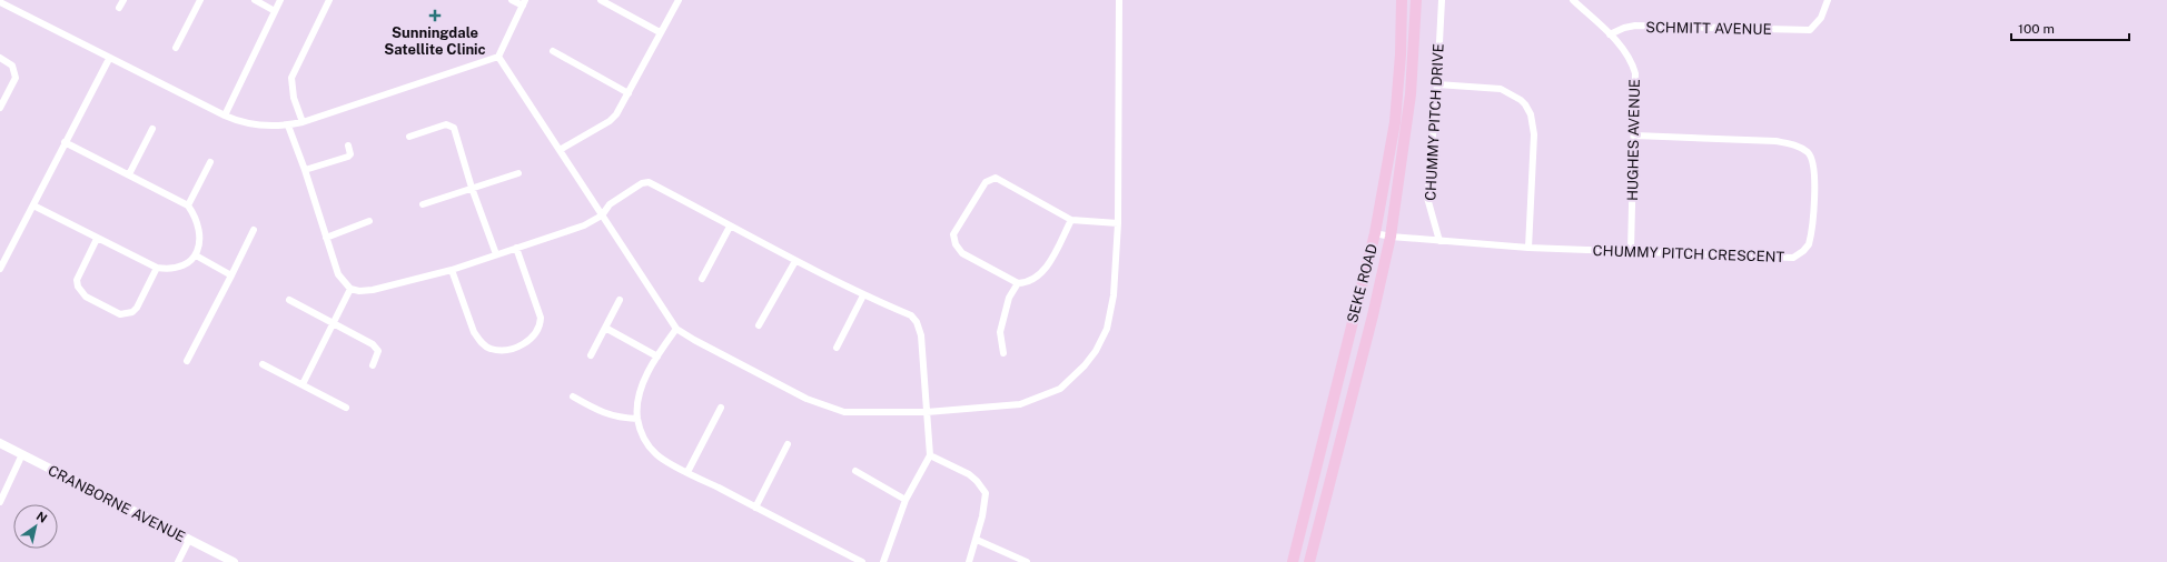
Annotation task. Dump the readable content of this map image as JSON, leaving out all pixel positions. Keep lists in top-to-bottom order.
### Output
{
  "streets": {
    "main road": ["SEKE ROAD"],
    "street": [
      "SCHMITT AVENUE",
      "CHUMMY PITCH DRIVE",
      "HUGHES AVENUE",
      "CHUMMY PITCH CRESCENT",
      "CRANBORNE AVENUE"
    ]
  },
  "crossings": [
    ["SCHMITT AVENUE", "HUGHES AVENUE"],
    ["CHUMMY PITCH DRIVE", "CHUMMY PITCH CRESCENT"],
    ["HUGHES AVENUE", "CHUMMY PITCH CRESCENT"],
    ["CHUMMY PITCH CRESCENT", "SEKE ROAD"]
  ],
  "places": {
    "health": ["Sunningdale Satellite Clinic"]
  },
  "scale_bar": "100 m",
  "north": "top right"
}
